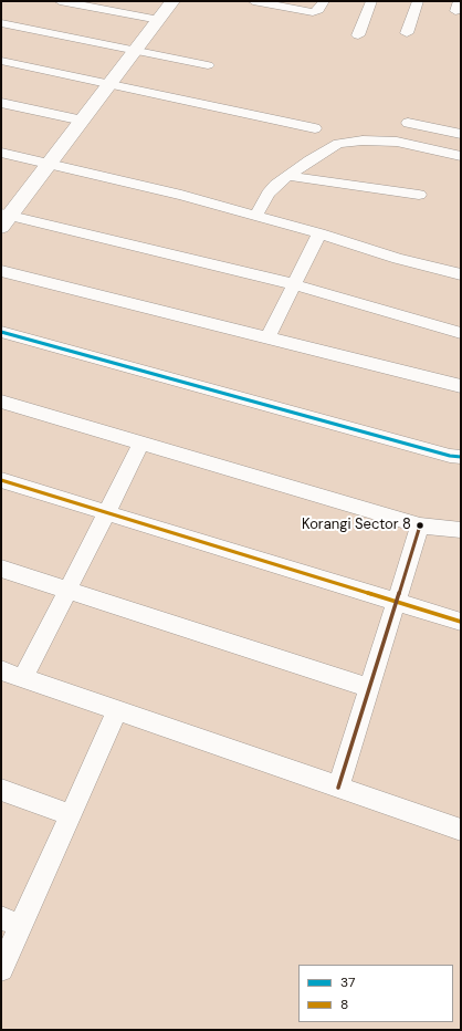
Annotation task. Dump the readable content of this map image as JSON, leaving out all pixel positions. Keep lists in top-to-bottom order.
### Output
{
  "places": ["Korangi Sector 8"],
  "lines": ["transit line 37", "transit line 8"],
  "legend": ["37", "8"]
}
